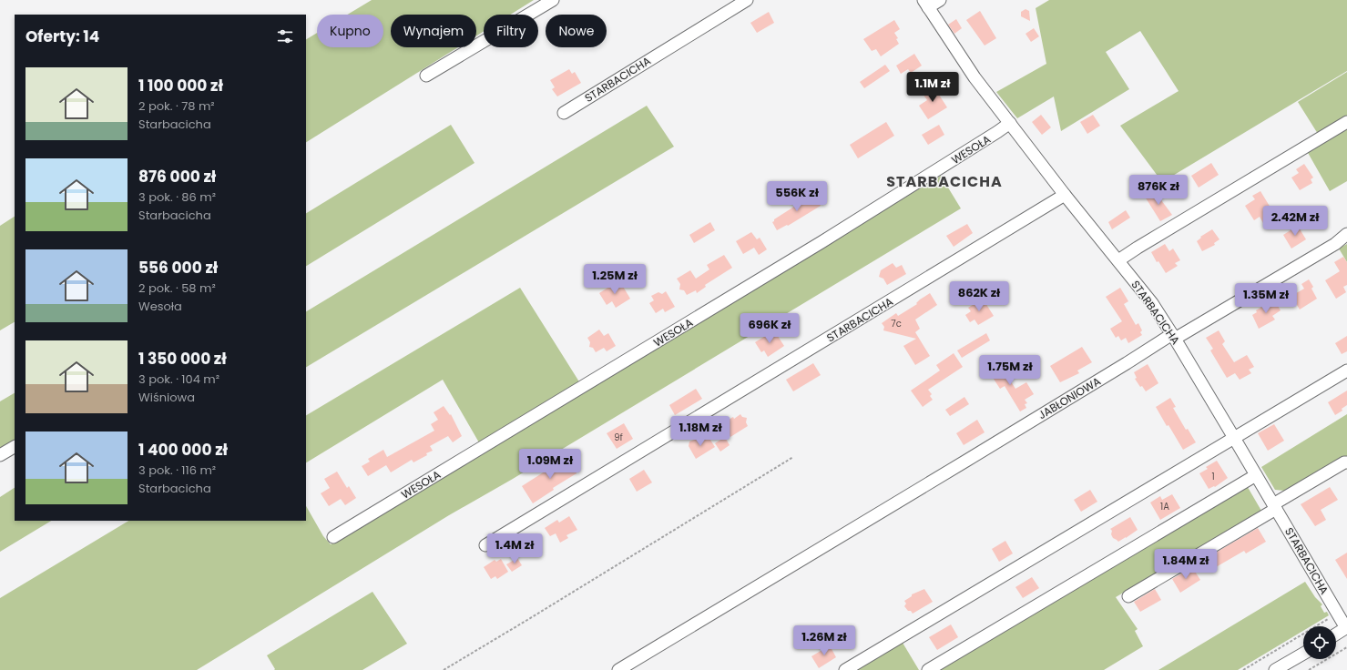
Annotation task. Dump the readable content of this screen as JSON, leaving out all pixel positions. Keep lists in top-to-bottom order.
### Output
{
  "streets": {
    "street": ["STARBACICHA", "WESOŁA", "JABŁONIOWA"]
  },
  "crossings": [
    ["STARBACICHA", "WESOŁA"],
    ["STARBACICHA", "JABŁONIOWA"]
  ],
  "districts": ["STARBACICHA"],
  "house_numbers": [
    "7c",
    "9f",
    "1",
    "1A"
  ],
  "page": {
    "chip": [
      "Kupno",
      "Wynajem",
      "Filtry",
      "Nowe"
    ],
    "heading": "Oferty: 14",
    "list": [
      {
        "name": "1 100 000 zł",
        "note": "2 pok. · 78 m² · Starbacicha"
      },
      {
        "name": "876 000 zł",
        "note": "3 pok. · 86 m² · Starbacicha"
      },
      {
        "name": "556 000 zł",
        "note": "2 pok. · 58 m² · Wesoła"
      },
      {
        "name": "1 350 000 zł",
        "note": "3 pok. · 104 m² · Wiśniowa"
      },
      {
        "name": "1 400 000 zł",
        "note": "3 pok. · 116 m² · Starbacicha"
      }
    ],
    "price": [
      "1.1M zł",
      "876K zł",
      "556K zł",
      "2.42M zł",
      "1.25M zł",
      "862K zł",
      "1.35M zł",
      "696K zł",
      "1.75M zł",
      "1.18M zł",
      "1.09M zł",
      "1.4M zł",
      "1.84M zł",
      "1.26M zł"
    ]
  }
}
